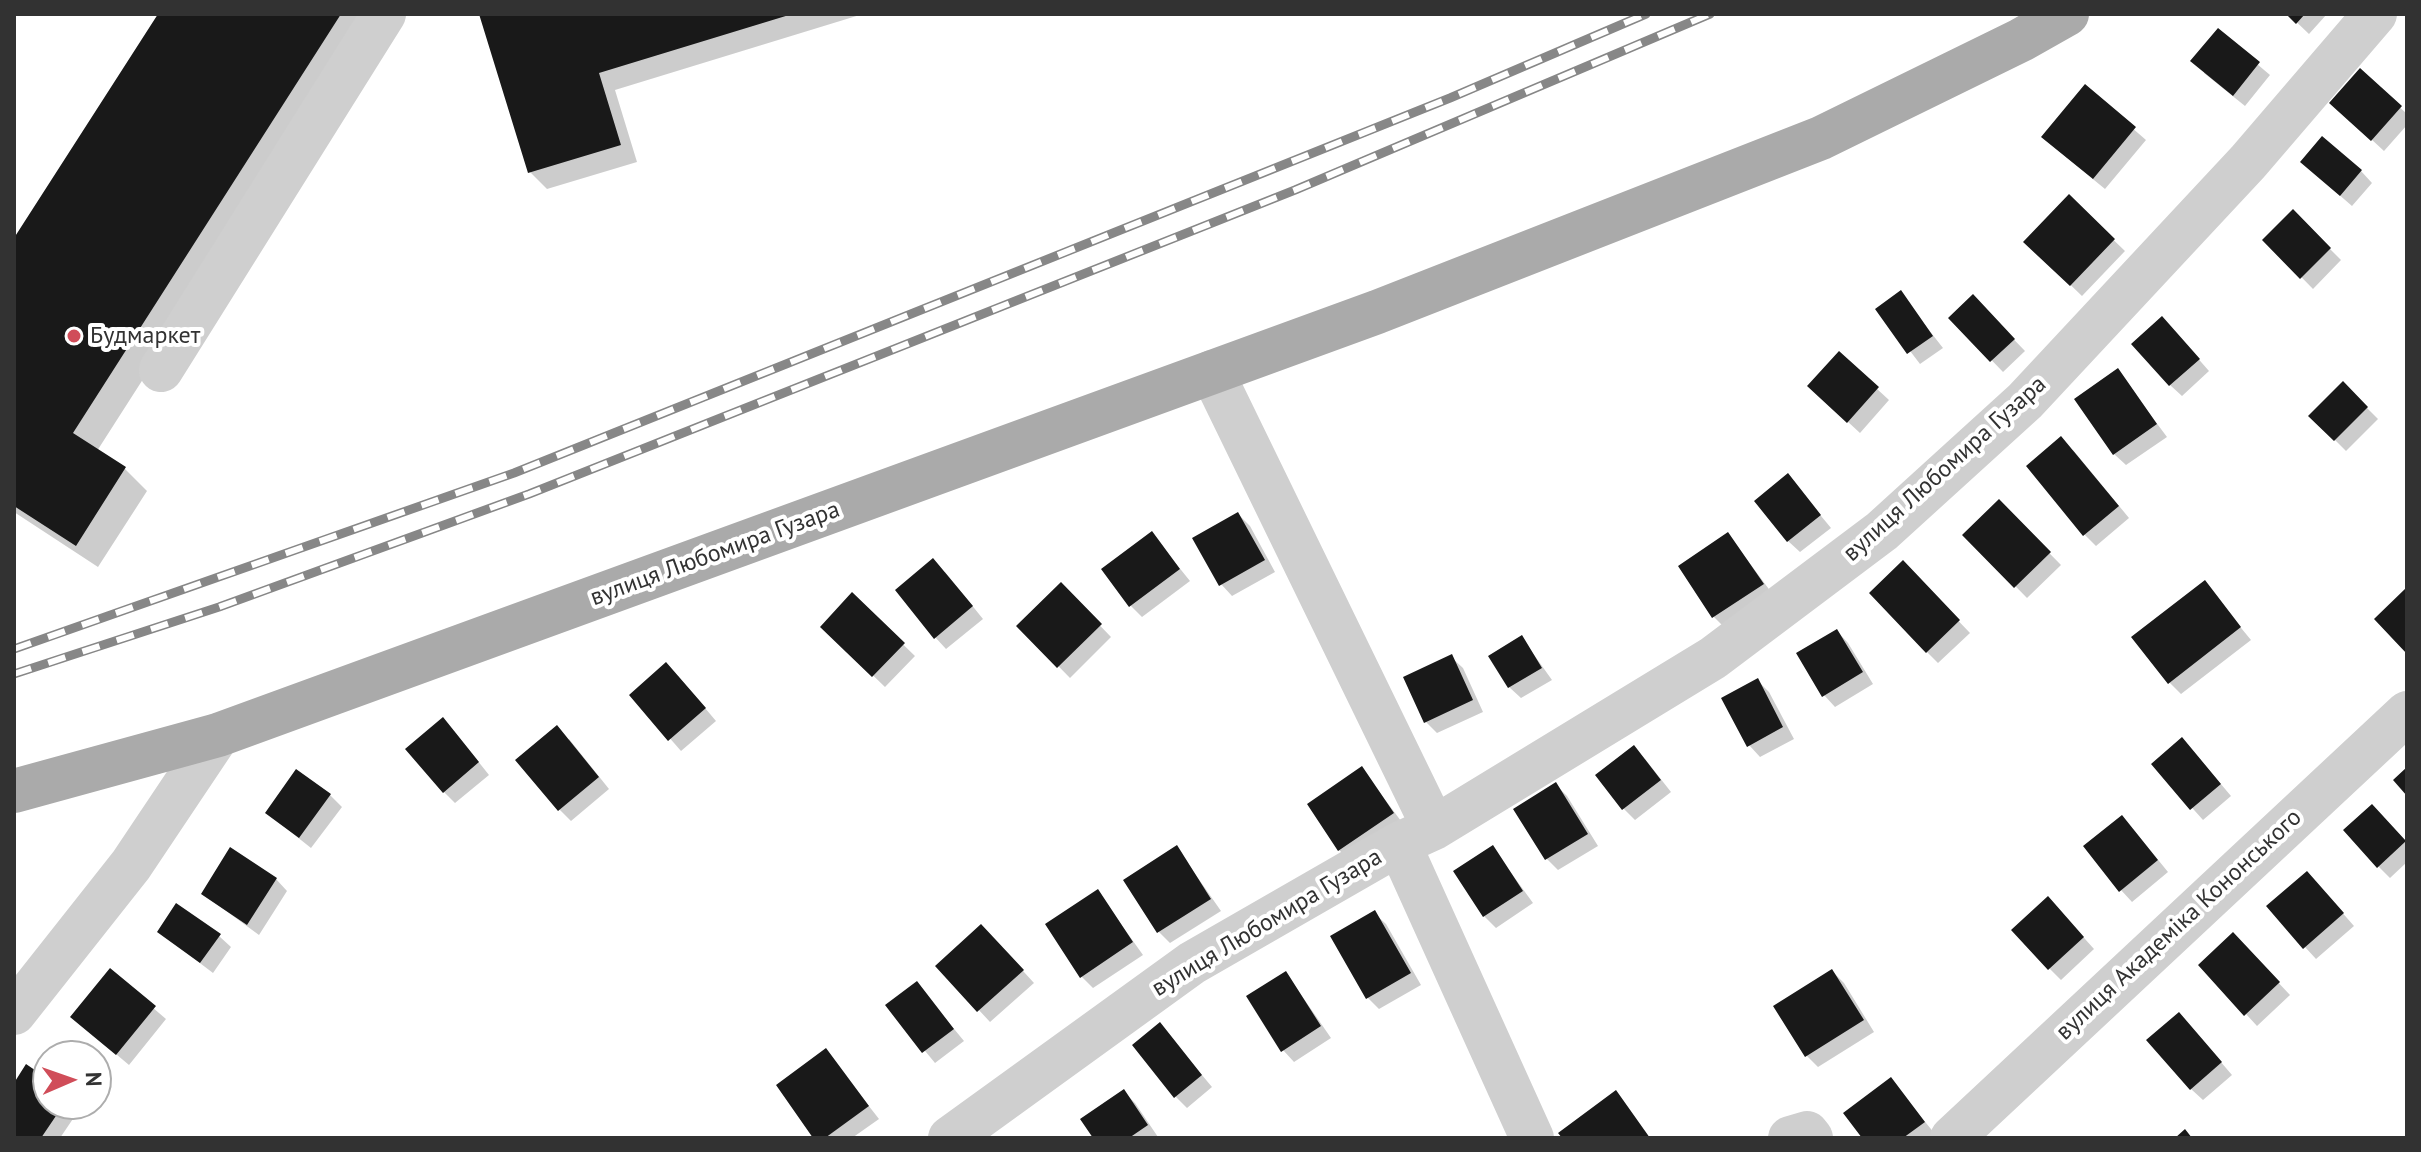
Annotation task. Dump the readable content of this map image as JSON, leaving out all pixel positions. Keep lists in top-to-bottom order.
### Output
{
  "streets": {
    "main road": ["вулиця Любомира Гузара"],
    "street": ["вулиця Академіка Кононського"]
  },
  "places": ["Будмаркет"],
  "north": "right"
}
